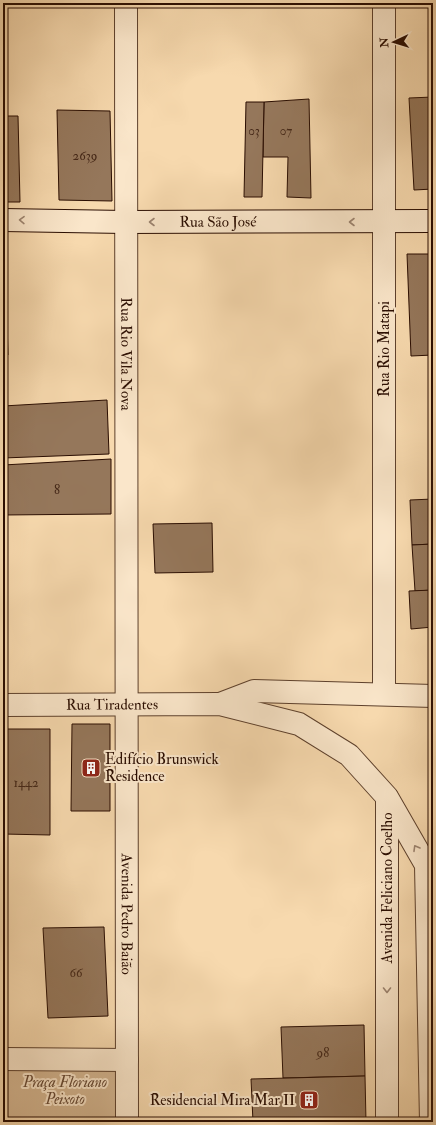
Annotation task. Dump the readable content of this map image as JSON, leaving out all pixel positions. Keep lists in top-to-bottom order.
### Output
{
  "streets": {
    "street": [
      "Rua São José",
      "Rua Rio Matapi",
      "Rua Rio Vila Nova",
      "Rua Tiradentes",
      "Avenida Feliciano Coelho",
      "Avenida Pedro Baião"
    ]
  },
  "crossings": [
    ["Rua São José", "Rua Rio Matapi"],
    ["Rua São José", "Rua Rio Vila Nova"],
    ["Rua Rio Matapi", "Rua Tiradentes"],
    ["Rua Rio Vila Nova", "Rua Tiradentes"],
    ["Rua Rio Vila Nova", "Avenida Pedro Baião"],
    ["Rua Tiradentes", "Avenida Feliciano Coelho"],
    ["Rua Tiradentes", "Avenida Pedro Baião"]
  ],
  "one_way": ["Rua São José"],
  "parks": ["Praça Floriano Peixoto"],
  "places": {
    "building": ["Edifício Brunswick Residence", "Residencial Mira Mar II"]
  },
  "house_numbers": [
    "03",
    "07",
    "2639",
    "8",
    "1442",
    "66",
    "98"
  ],
  "north": "left"
}
